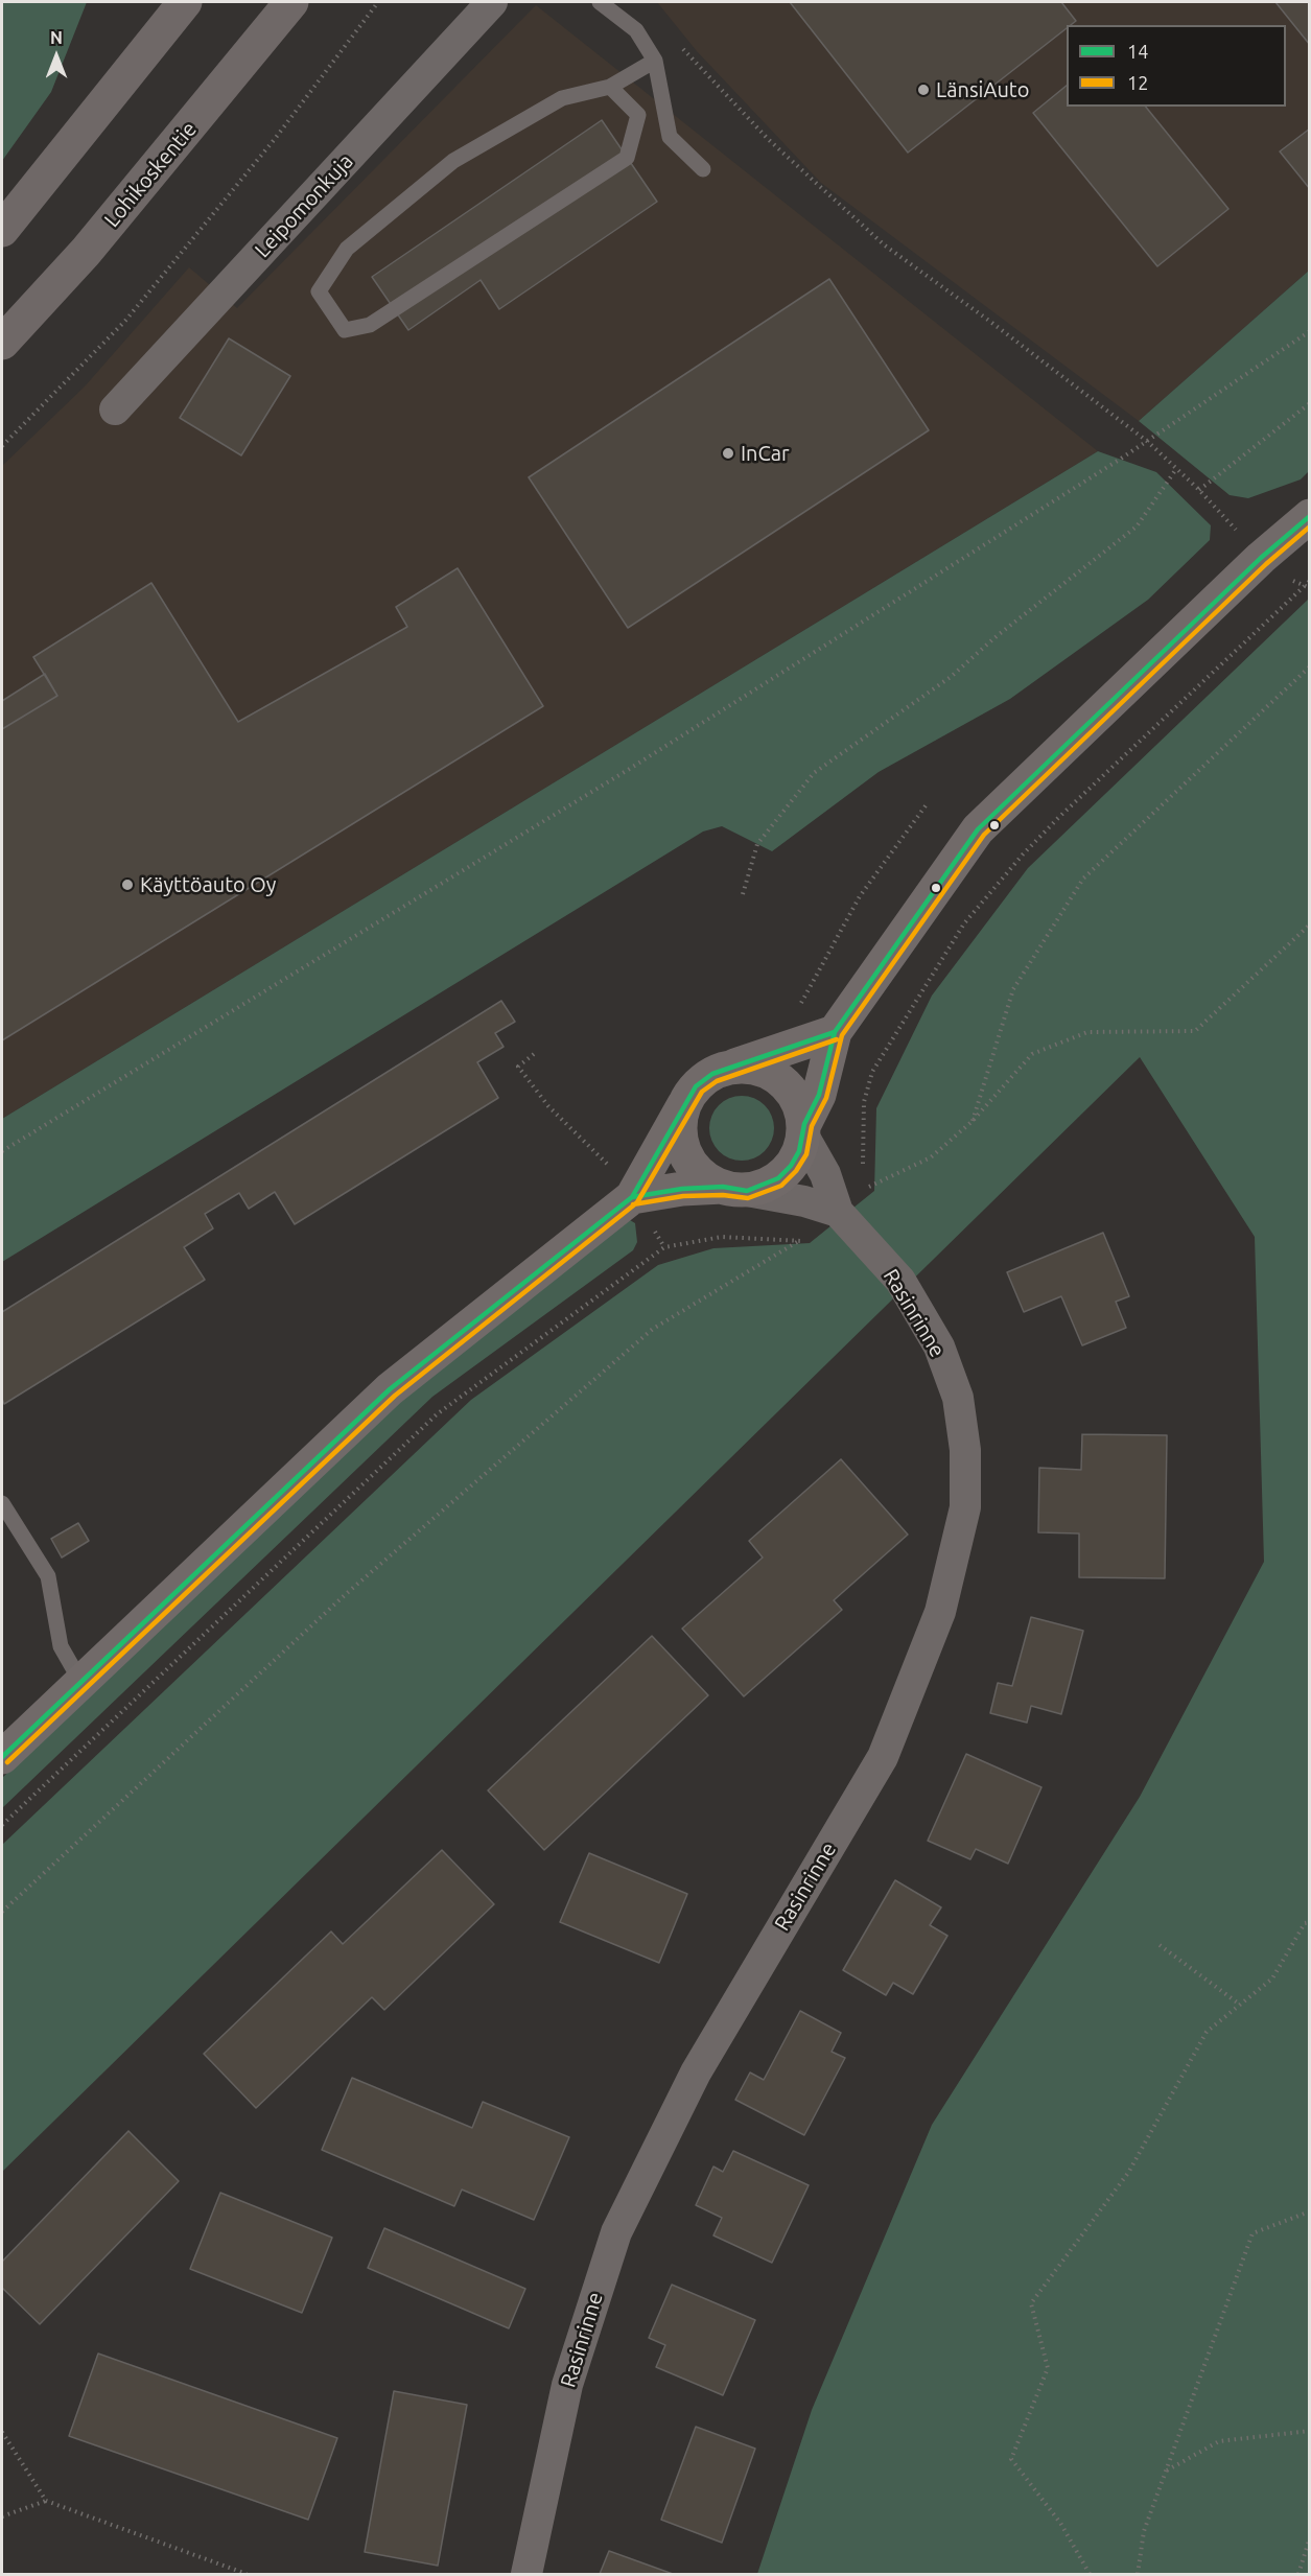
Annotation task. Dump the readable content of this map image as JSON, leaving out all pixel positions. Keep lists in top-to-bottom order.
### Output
{
  "streets": {
    "main road": ["Lohikoskentie"],
    "street": ["Leipomonkuja", "Rasinrinne"]
  },
  "places": ["LänsiAuto", "InCar", "Käyttöauto Oy"],
  "lines": ["transit line 14", "transit line 12"],
  "legend": ["14", "12"],
  "north": "top"
}
